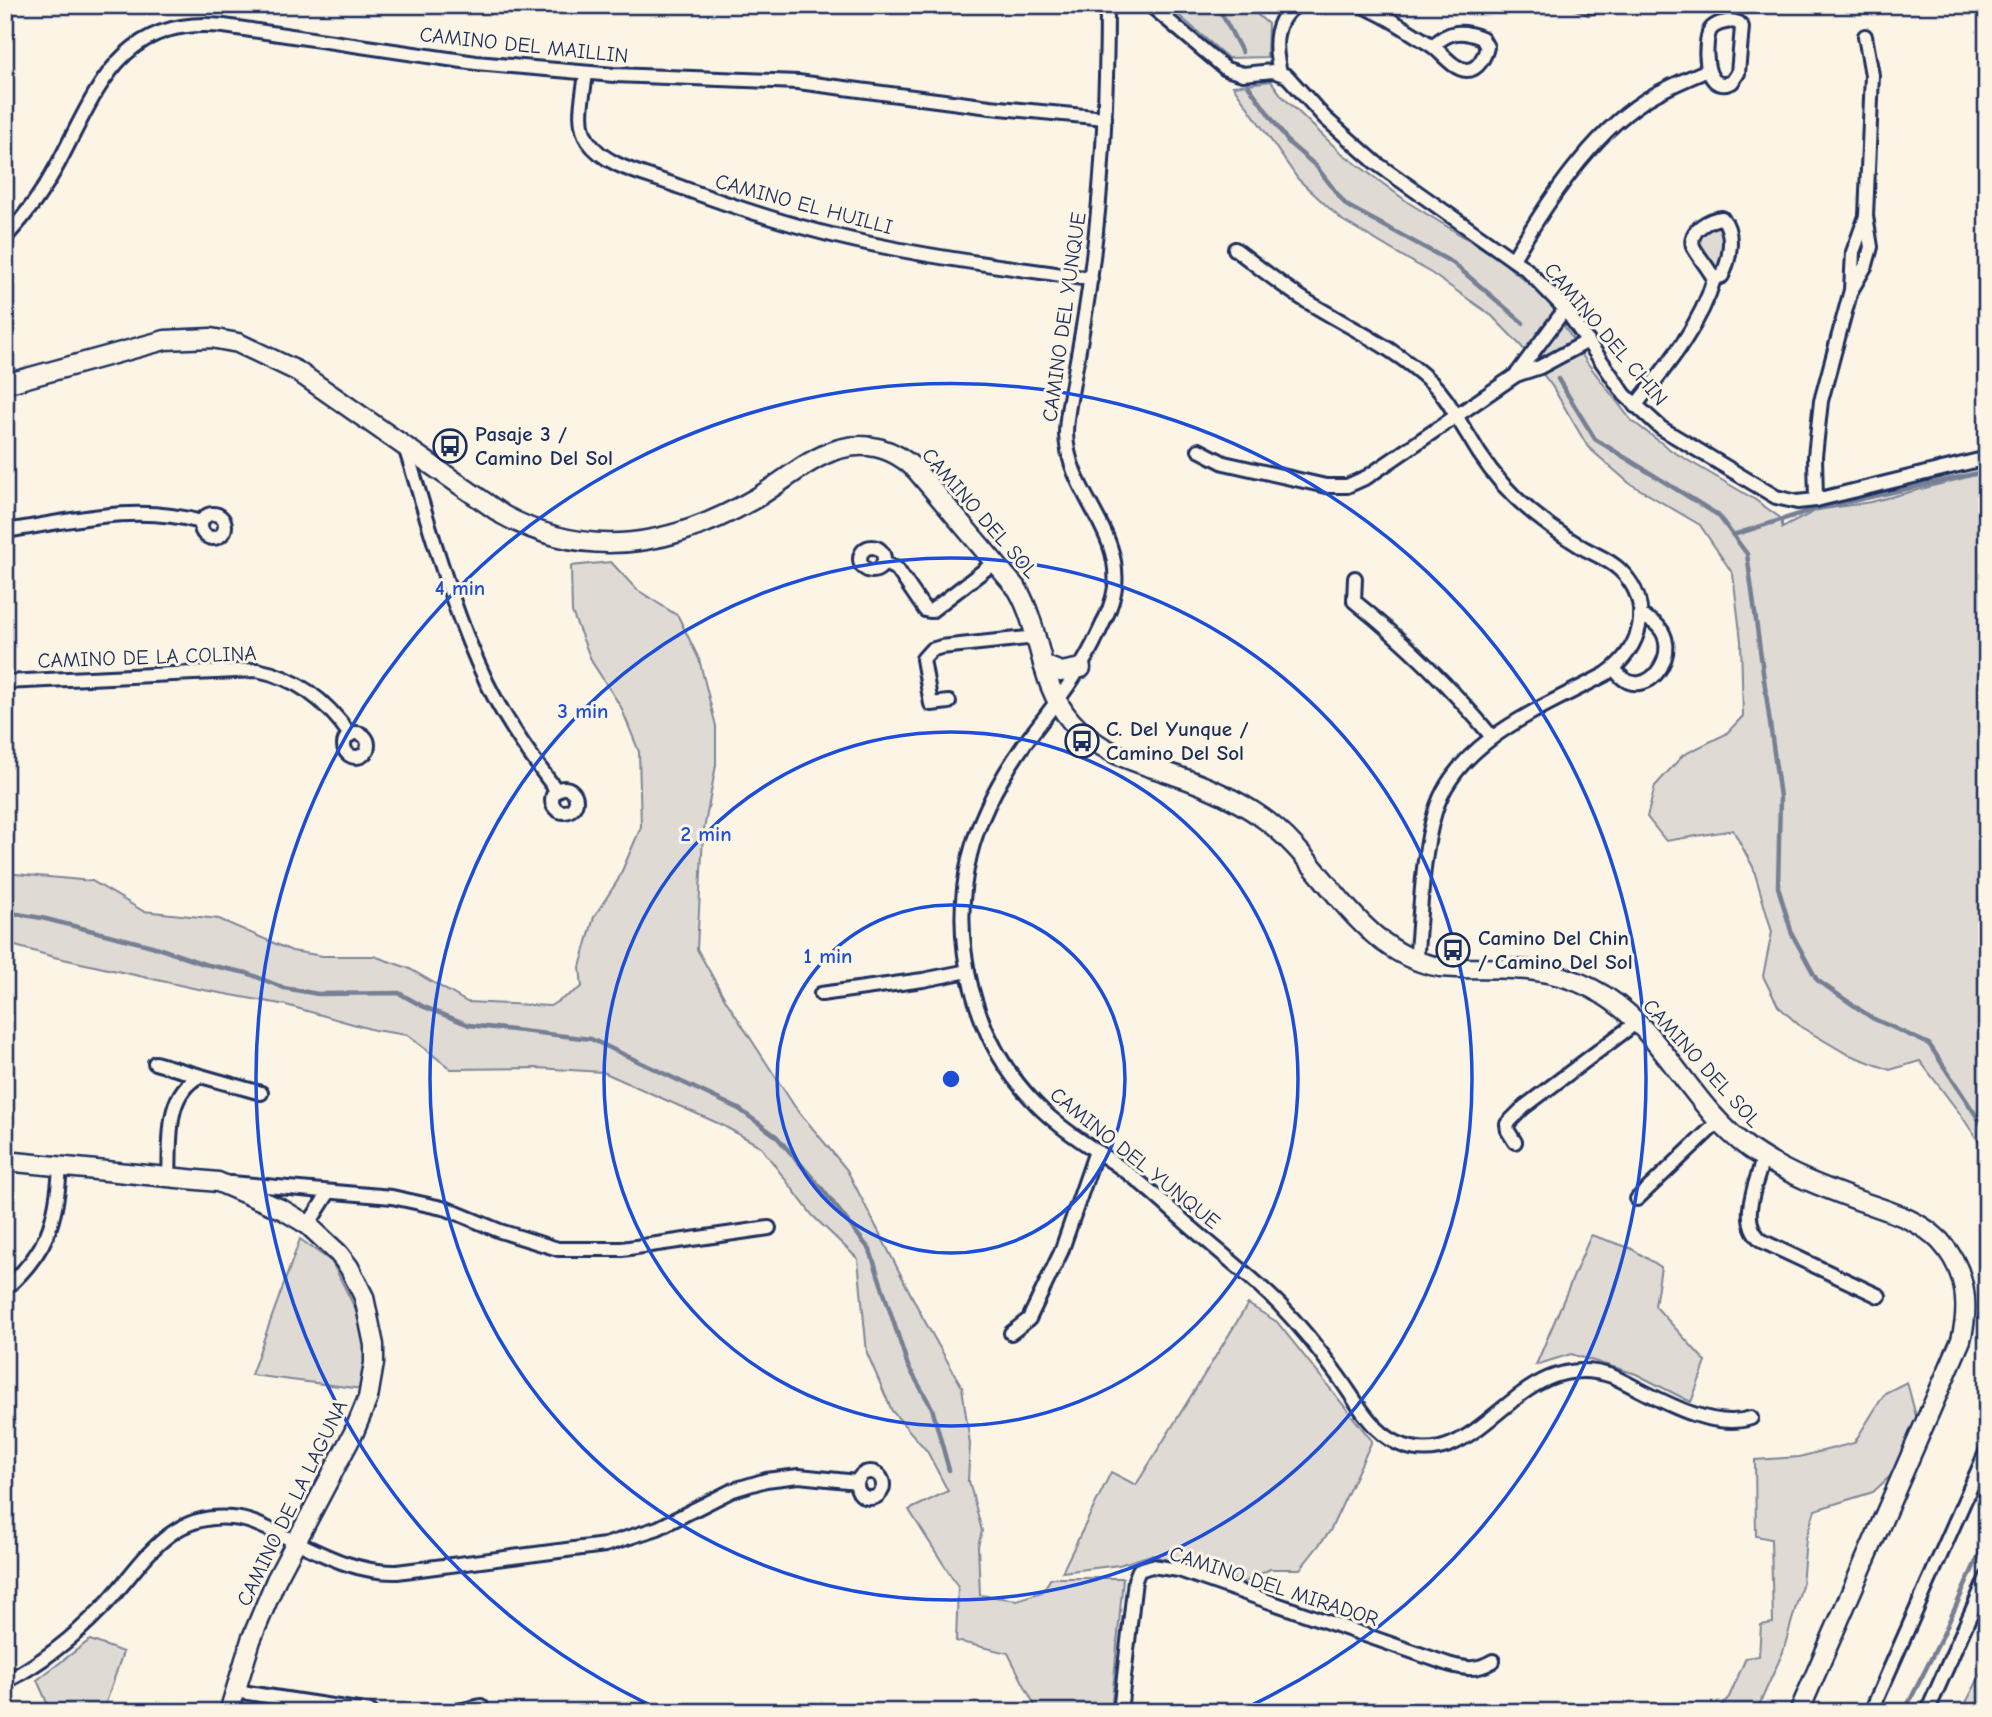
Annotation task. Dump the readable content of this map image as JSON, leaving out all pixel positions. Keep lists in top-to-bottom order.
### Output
{
  "streets": {
    "street": [
      "CAMINO DEL MAILLIN",
      "CAMINO EL HUILLI",
      "CAMINO DEL YUNQUE",
      "CAMINO DEL CHIN",
      "CAMINO DEL SOL",
      "CAMINO DE LA COLINA",
      "CAMINO DE LA LAGUNA",
      "CAMINO DEL MIRADOR"
    ]
  },
  "crossings": [
    ["CAMINO DEL MAILLIN", "CAMINO EL HUILLI"],
    ["CAMINO DEL MAILLIN", "CAMINO DEL YUNQUE"],
    ["CAMINO EL HUILLI", "CAMINO DEL YUNQUE"],
    ["CAMINO DEL YUNQUE", "CAMINO DEL SOL"]
  ],
  "places": {
    "bus stop": ["Pasaje 3 / Camino Del Sol", "C. Del Yunque / Camino Del Sol", "Camino Del Chin / Camino Del Sol"]
  },
  "rings": [
    "4 min",
    "3 min",
    "2 min",
    "1 min"
  ]
}
